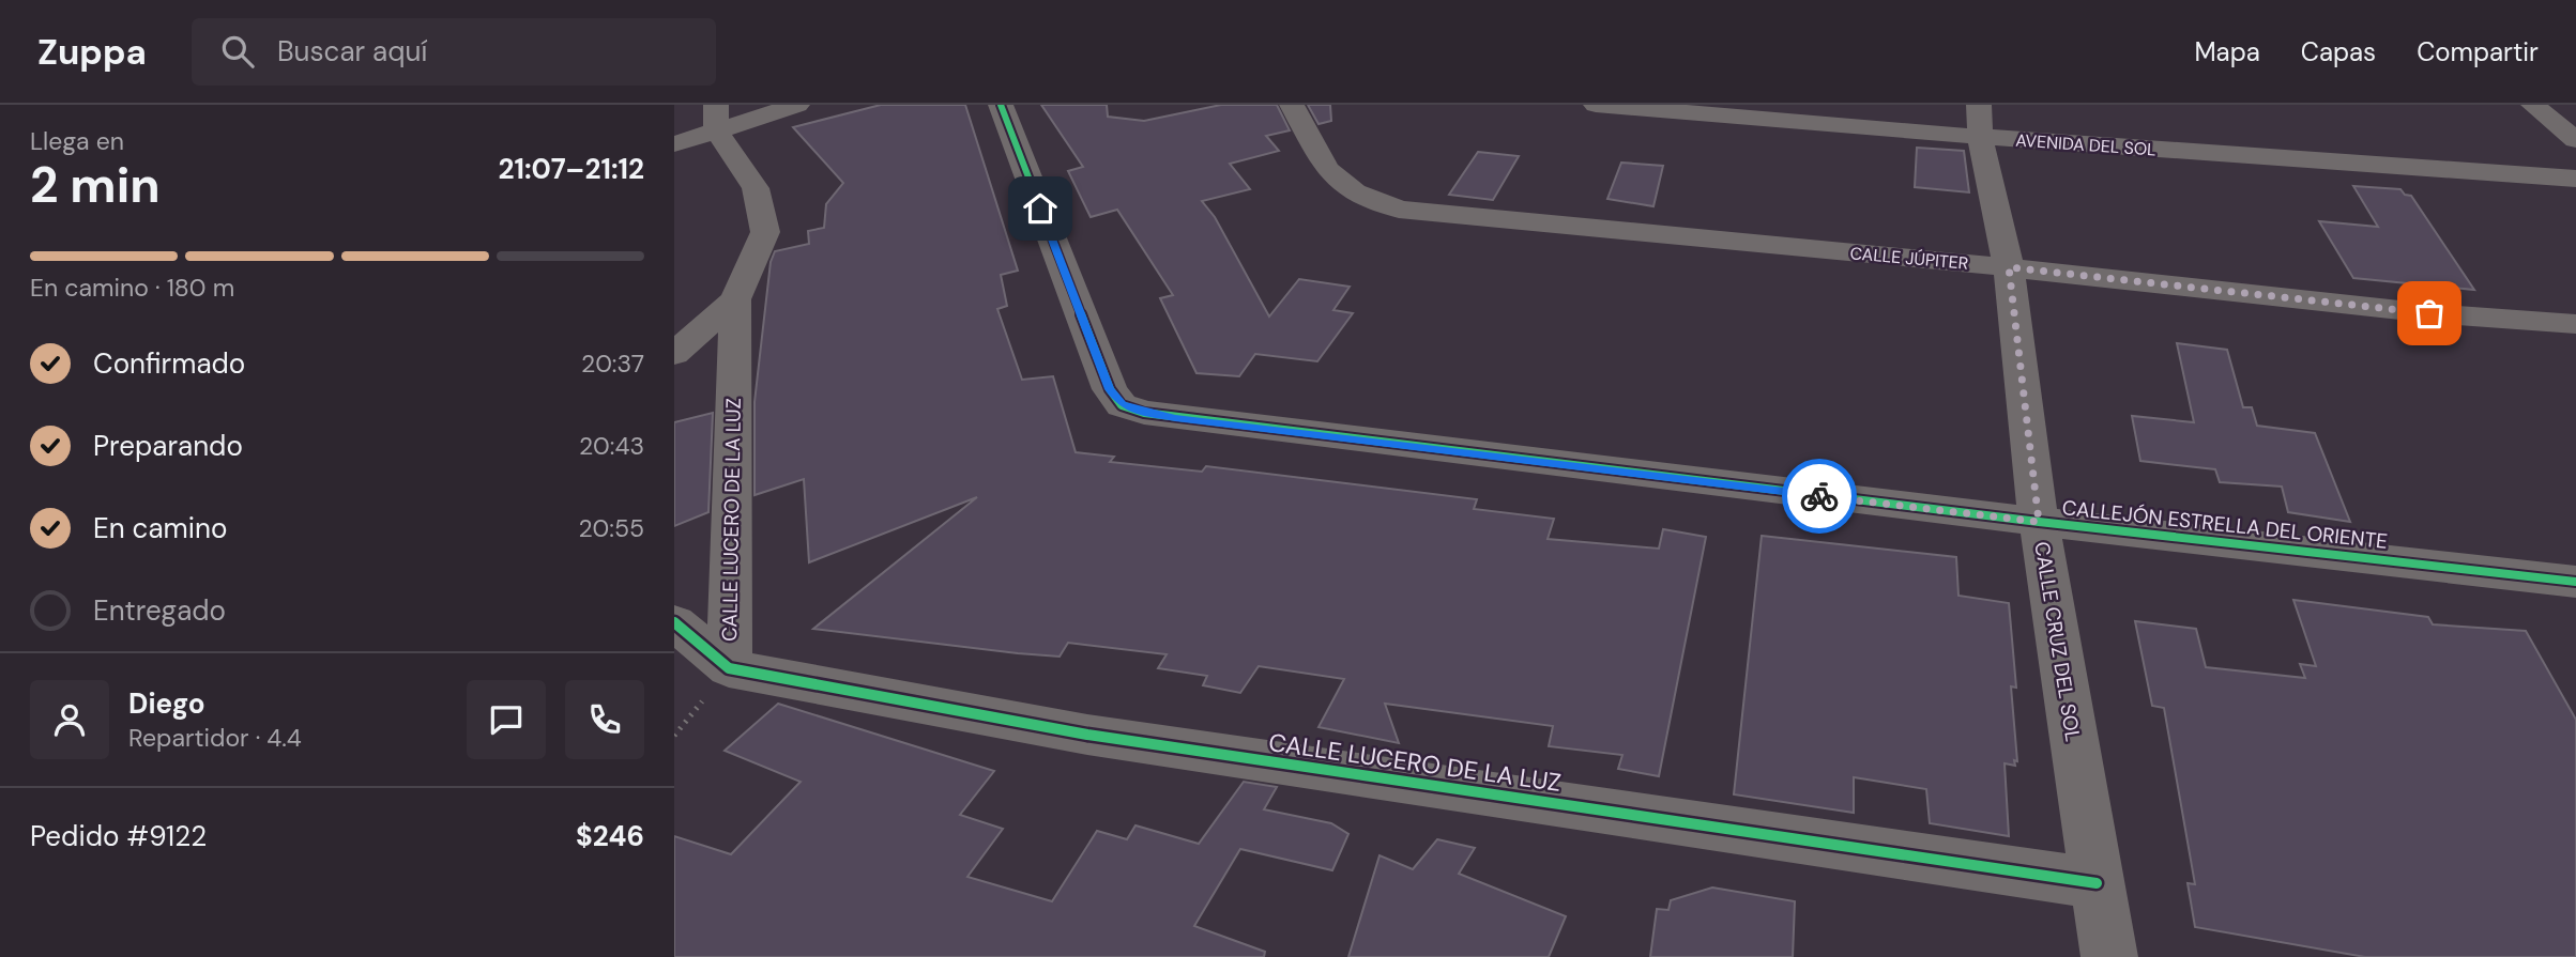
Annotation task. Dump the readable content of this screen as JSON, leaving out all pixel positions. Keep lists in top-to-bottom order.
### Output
{
  "streets": {
    "street": [
      "AVENIDA DEL SOL",
      "CALLE JÚPITER",
      "CALLE LUCERO DE LA LUZ",
      "CALLEJÓN ESTRELLA DEL ORIENTE",
      "CALLE CRUZ DEL SOL"
    ]
  },
  "crossings": [
    ["AVENIDA DEL SOL", "CALLE CRUZ DEL SOL"],
    ["CALLE JÚPITER", "CALLE CRUZ DEL SOL"],
    ["CALLE LUCERO DE LA LUZ", "CALLE CRUZ DEL SOL"],
    ["CALLEJÓN ESTRELLA DEL ORIENTE", "CALLE CRUZ DEL SOL"]
  ],
  "page": {
    "header": "Zuppa",
    "search": "Buscar aquí",
    "nav": ["Mapa", "Capas", "Compartir"],
    "heading": ["2 min", "Llega en", "21:07–21:12"],
    "panel": [
      "Diego",
      "Repartidor · 4.4",
      "Pedido #9122",
      "$246"
    ],
    "bar": "En camino · 180 m",
    "list": [
      ["Confirmado", "20:37"],
      ["Preparando", "20:43"],
      ["En camino", "20:55"],
      "Entregado"
    ]
  }
}
